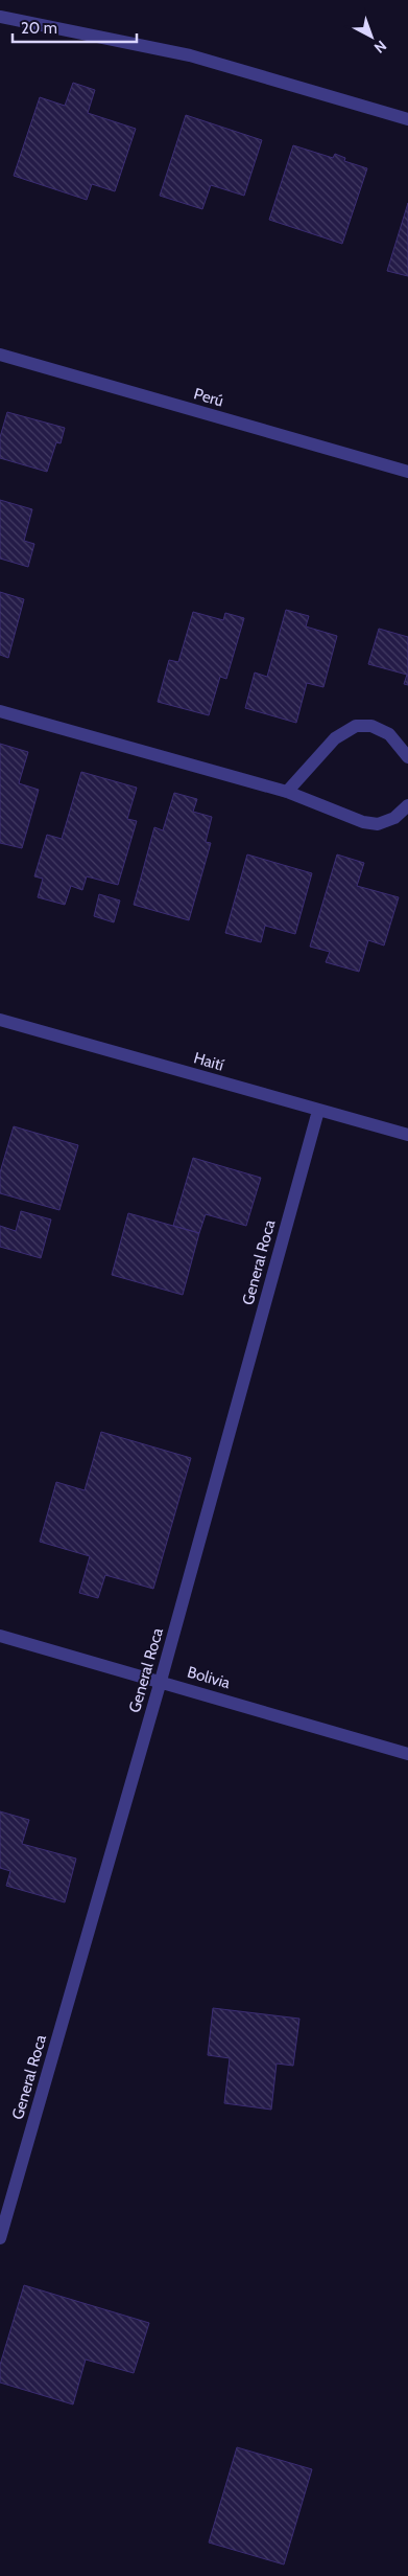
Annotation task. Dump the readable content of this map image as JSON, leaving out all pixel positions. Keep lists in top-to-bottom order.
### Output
{
  "streets": {
    "street": [
      "Perú",
      "Haití",
      "General Roca",
      "Bolivia"
    ]
  },
  "crossings": [
    ["Haití", "General Roca"],
    ["General Roca", "Bolivia"]
  ],
  "scale_bar": "20 m",
  "north": "bottom right"
}
